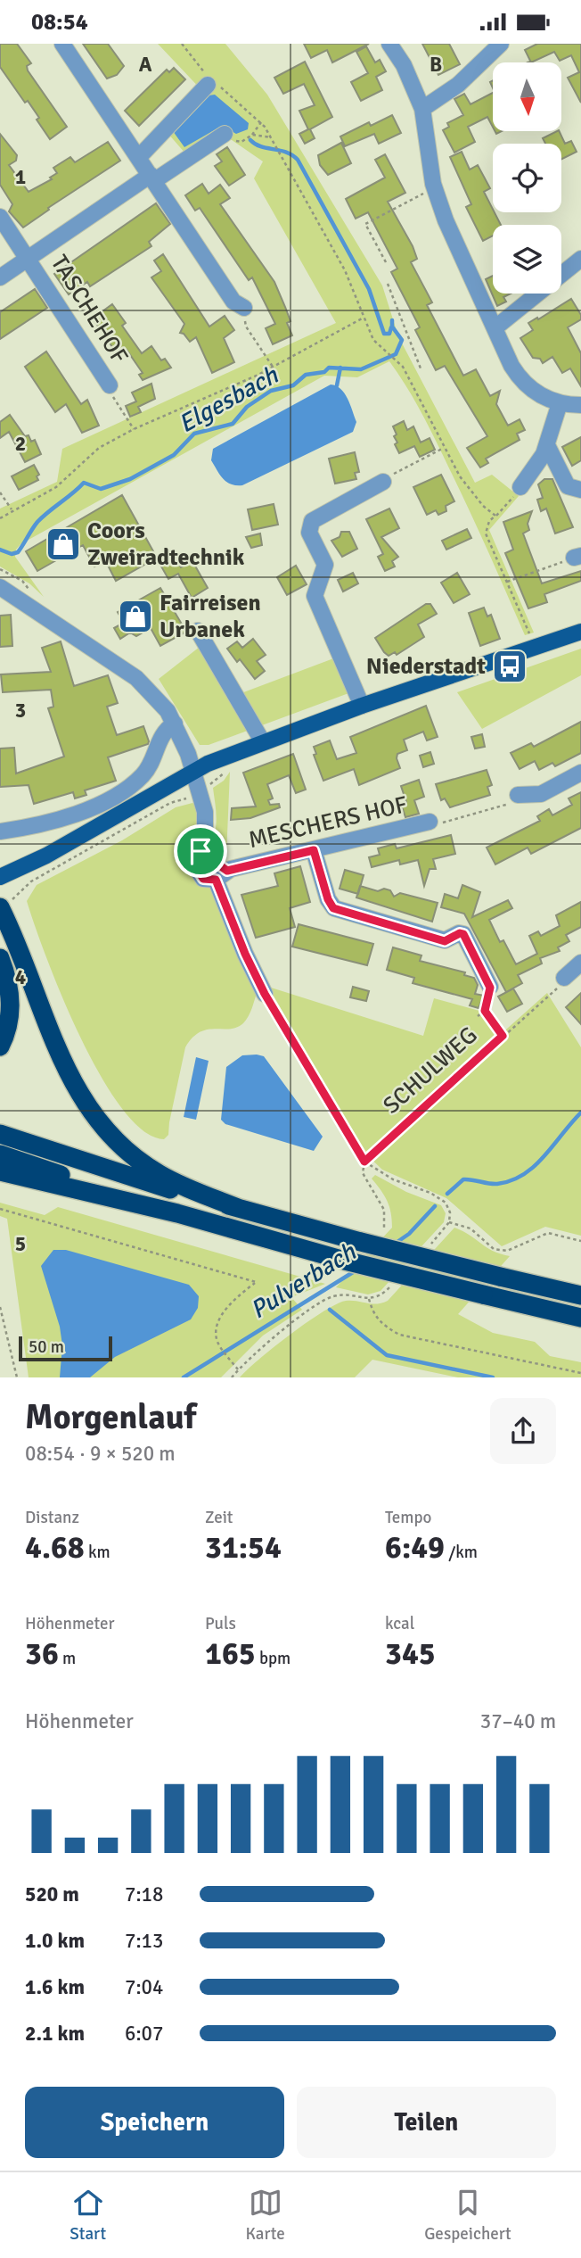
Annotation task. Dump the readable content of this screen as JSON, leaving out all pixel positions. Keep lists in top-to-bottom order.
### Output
{
  "streets": {
    "street": ["TASCHEHOF", "MESCHERS HOF"],
    "path": ["SCHULWEG"]
  },
  "water": ["Elgesbach", "Pulverbach"],
  "places": {
    "shop": ["Coors Zweiradtechnik", "Fairreisen Urbanek"],
    "bus stop": ["Niederstadt"]
  },
  "scale_bar": "50 m",
  "north": "bottom",
  "page": {
    "status": "08:54",
    "scale": "50 m",
    "heading": ["Morgenlauf", "08:54 · 9 × 520 m"],
    "stats": [
      ["Distanz", "4.68 km"],
      ["Zeit", "31:54"],
      ["Tempo", "6:49 /km"],
      ["Höhenmeter", "36 m"],
      ["Puls", "165 bpm"],
      ["kcal", "345"]
    ],
    "chart": ["Höhenmeter", "37–40 m"],
    "list": [
      {
        "name": "520 m",
        "note": "7:18"
      },
      {
        "name": "1.0 km",
        "note": "7:13"
      },
      {
        "name": "1.6 km",
        "note": "7:04"
      },
      {
        "name": "2.1 km",
        "note": "6:07"
      }
    ],
    "buttons": ["Speichern", "Teilen"],
    "tabs": ["Start", "Karte", "Gespeichert"]
  },
  "grid": {
    "columns": ["A", "B"],
    "rows": [
      "1",
      "2",
      "3",
      "4",
      "5"
    ]
  }
}
